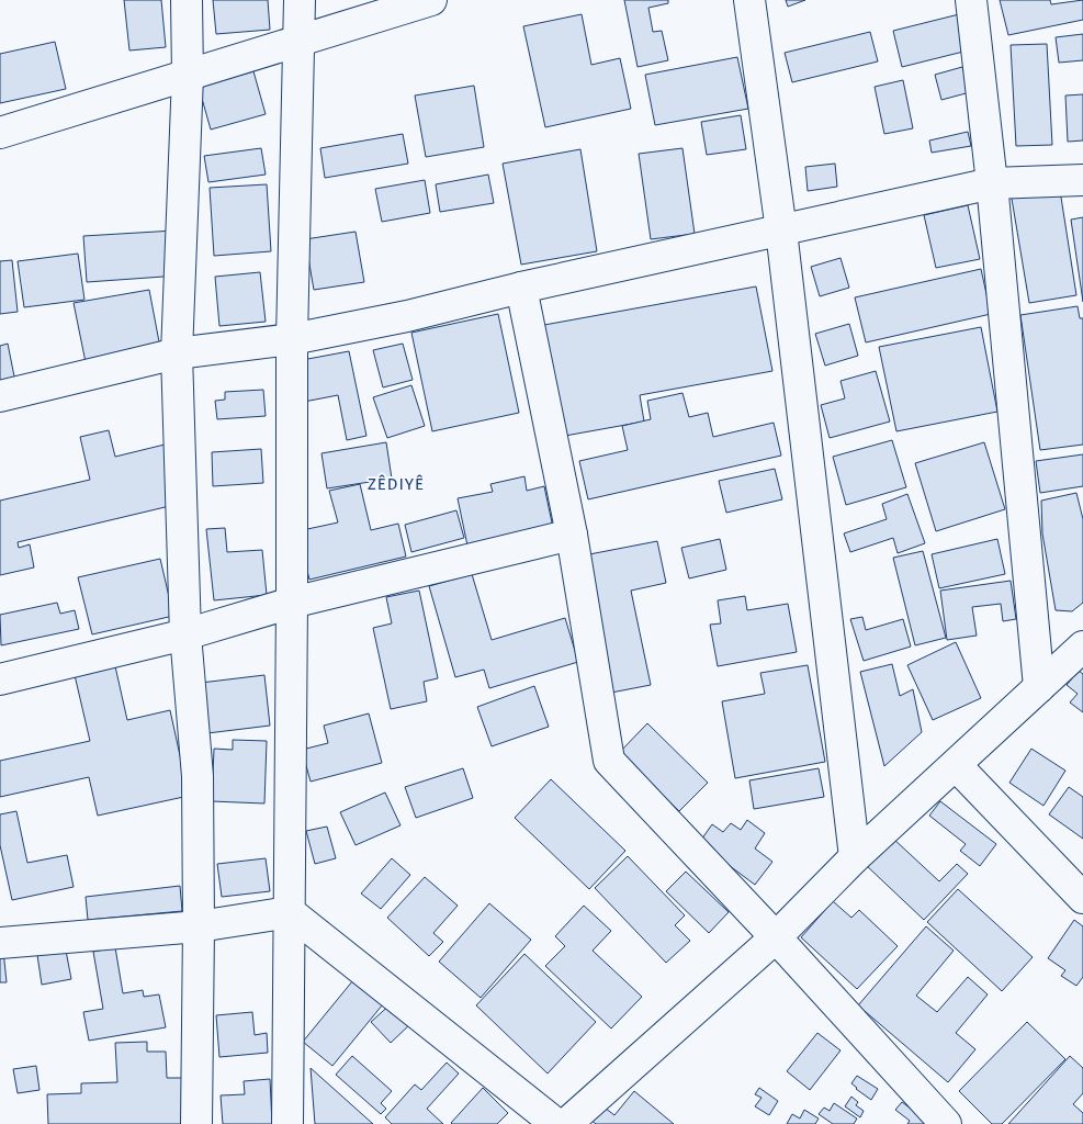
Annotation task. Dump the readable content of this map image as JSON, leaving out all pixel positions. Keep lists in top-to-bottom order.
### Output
{
  "districts": ["ZÊDIYÊ"]
}
